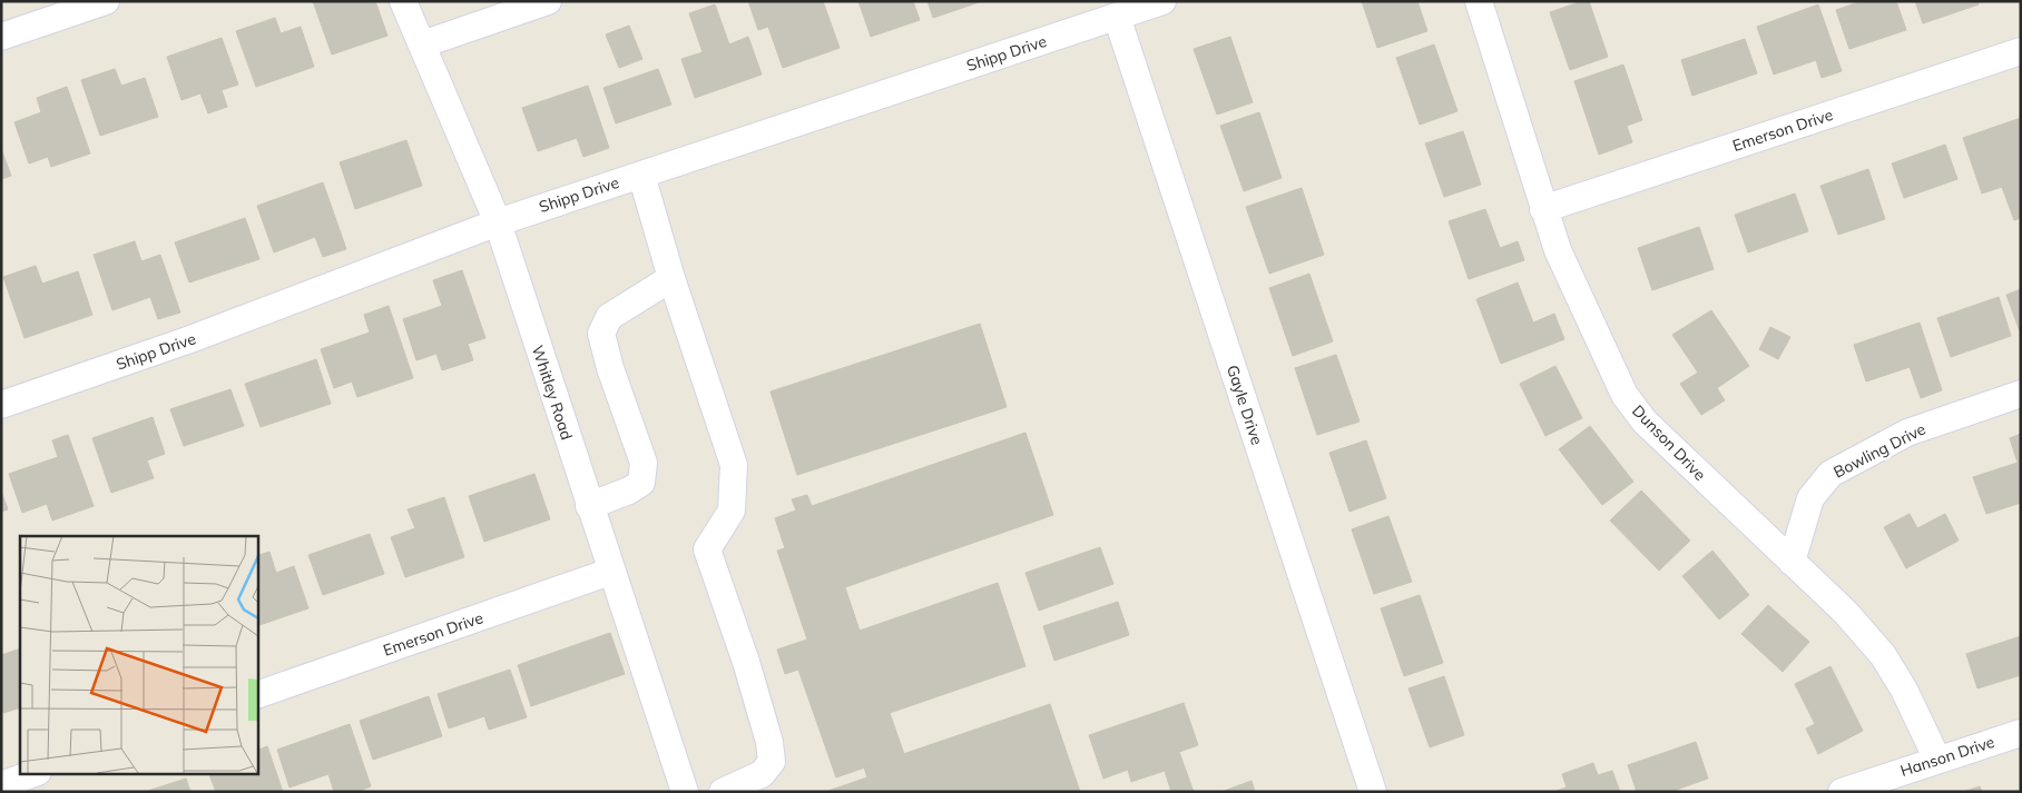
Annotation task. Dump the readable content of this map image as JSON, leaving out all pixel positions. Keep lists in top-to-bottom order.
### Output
{
  "streets": {
    "street": [
      "Shipp Drive",
      "Emerson Drive",
      "Whitley Road",
      "Gayle Drive",
      "Dunson Drive",
      "Bowling Drive",
      "Hanson Drive"
    ]
  },
  "crossings": [
    ["Shipp Drive", "Whitley Road"],
    ["Shipp Drive", "Gayle Drive"],
    ["Emerson Drive", "Whitley Road"],
    ["Emerson Drive", "Dunson Drive"],
    ["Dunson Drive", "Bowling Drive"],
    ["Dunson Drive", "Hanson Drive"]
  ]
}
